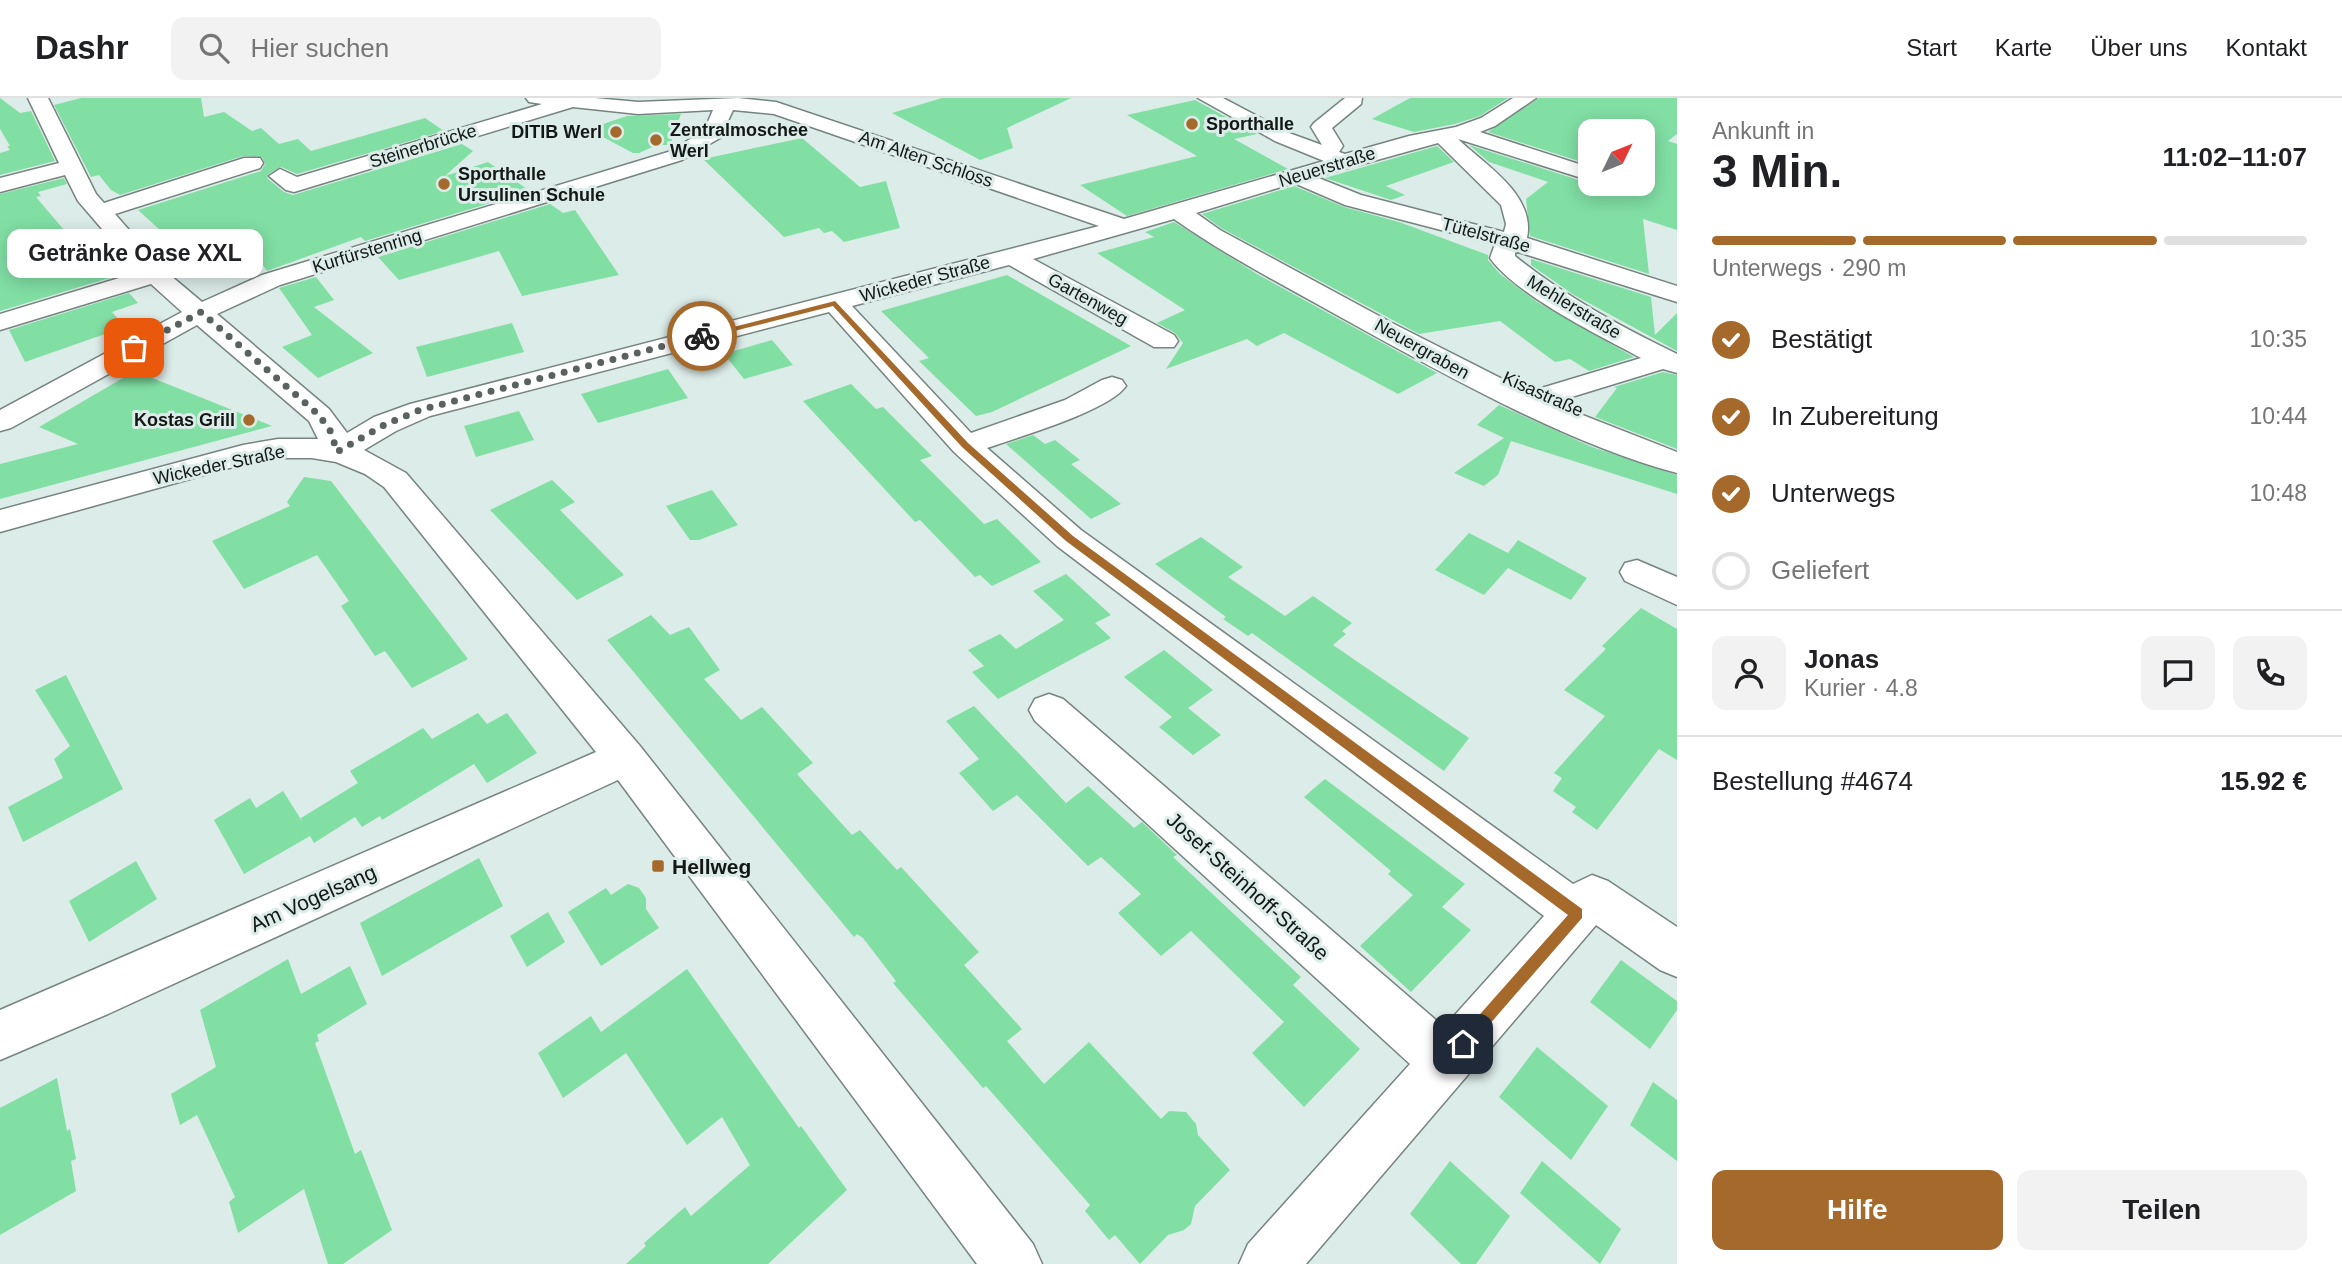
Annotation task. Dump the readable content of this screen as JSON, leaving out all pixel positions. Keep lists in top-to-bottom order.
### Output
{
  "streets": {
    "street": [
      "Steinerbrücke",
      "Am Alten Schloss",
      "Neuerstraße",
      "Tütelstraße",
      "Kurfürstenring",
      "Wickeder Straße",
      "Gartenweg",
      "Mehlerstraße",
      "Neuergraben",
      "Kisastraße",
      "Josef-Steinhoff-Straße",
      "Am Vogelsang"
    ]
  },
  "crossings": [
    ["Steinerbrücke", "Am Alten Schloss"],
    ["Steinerbrücke", "Kurfürstenring"],
    ["Am Alten Schloss", "Neuerstraße"],
    ["Am Alten Schloss", "Kurfürstenring"],
    ["Am Alten Schloss", "Wickeder Straße"],
    ["Neuerstraße", "Tütelstraße"],
    ["Neuerstraße", "Wickeder Straße"],
    ["Neuerstraße", "Mehlerstraße"],
    ["Neuerstraße", "Neuergraben"],
    ["Neuerstraße", "Kisastraße"],
    ["Tütelstraße", "Mehlerstraße"],
    ["Wickeder Straße", "Gartenweg"],
    ["Neuergraben", "Kisastraße"]
  ],
  "places": {
    "other": [
      "Sporthalle",
      "DITIB Werl",
      "Zentralmoschee Werl",
      "Sporthalle Ursulinen Schule",
      "Getränke Oase XXL",
      "Kostas Grill"
    ],
    "transit": ["Hellweg"]
  },
  "north": "top right",
  "page": {
    "header": "Dashr",
    "search": "Hier suchen",
    "nav": [
      "Start",
      "Karte",
      "Über uns",
      "Kontakt"
    ],
    "heading": ["3 Min.", "Ankunft in", "11:02–11:07"],
    "panel": [
      "Jonas",
      "Kurier · 4.8",
      "Bestellung #4674",
      "15.92 €"
    ],
    "bar": "Unterwegs · 290 m",
    "bubble": "Getränke Oase XXL",
    "list": [
      ["Bestätigt", "10:35"],
      ["In Zubereitung", "10:44"],
      ["Unterwegs", "10:48"],
      "Geliefert"
    ],
    "buttons": ["Hilfe", "Teilen"]
  }
}
